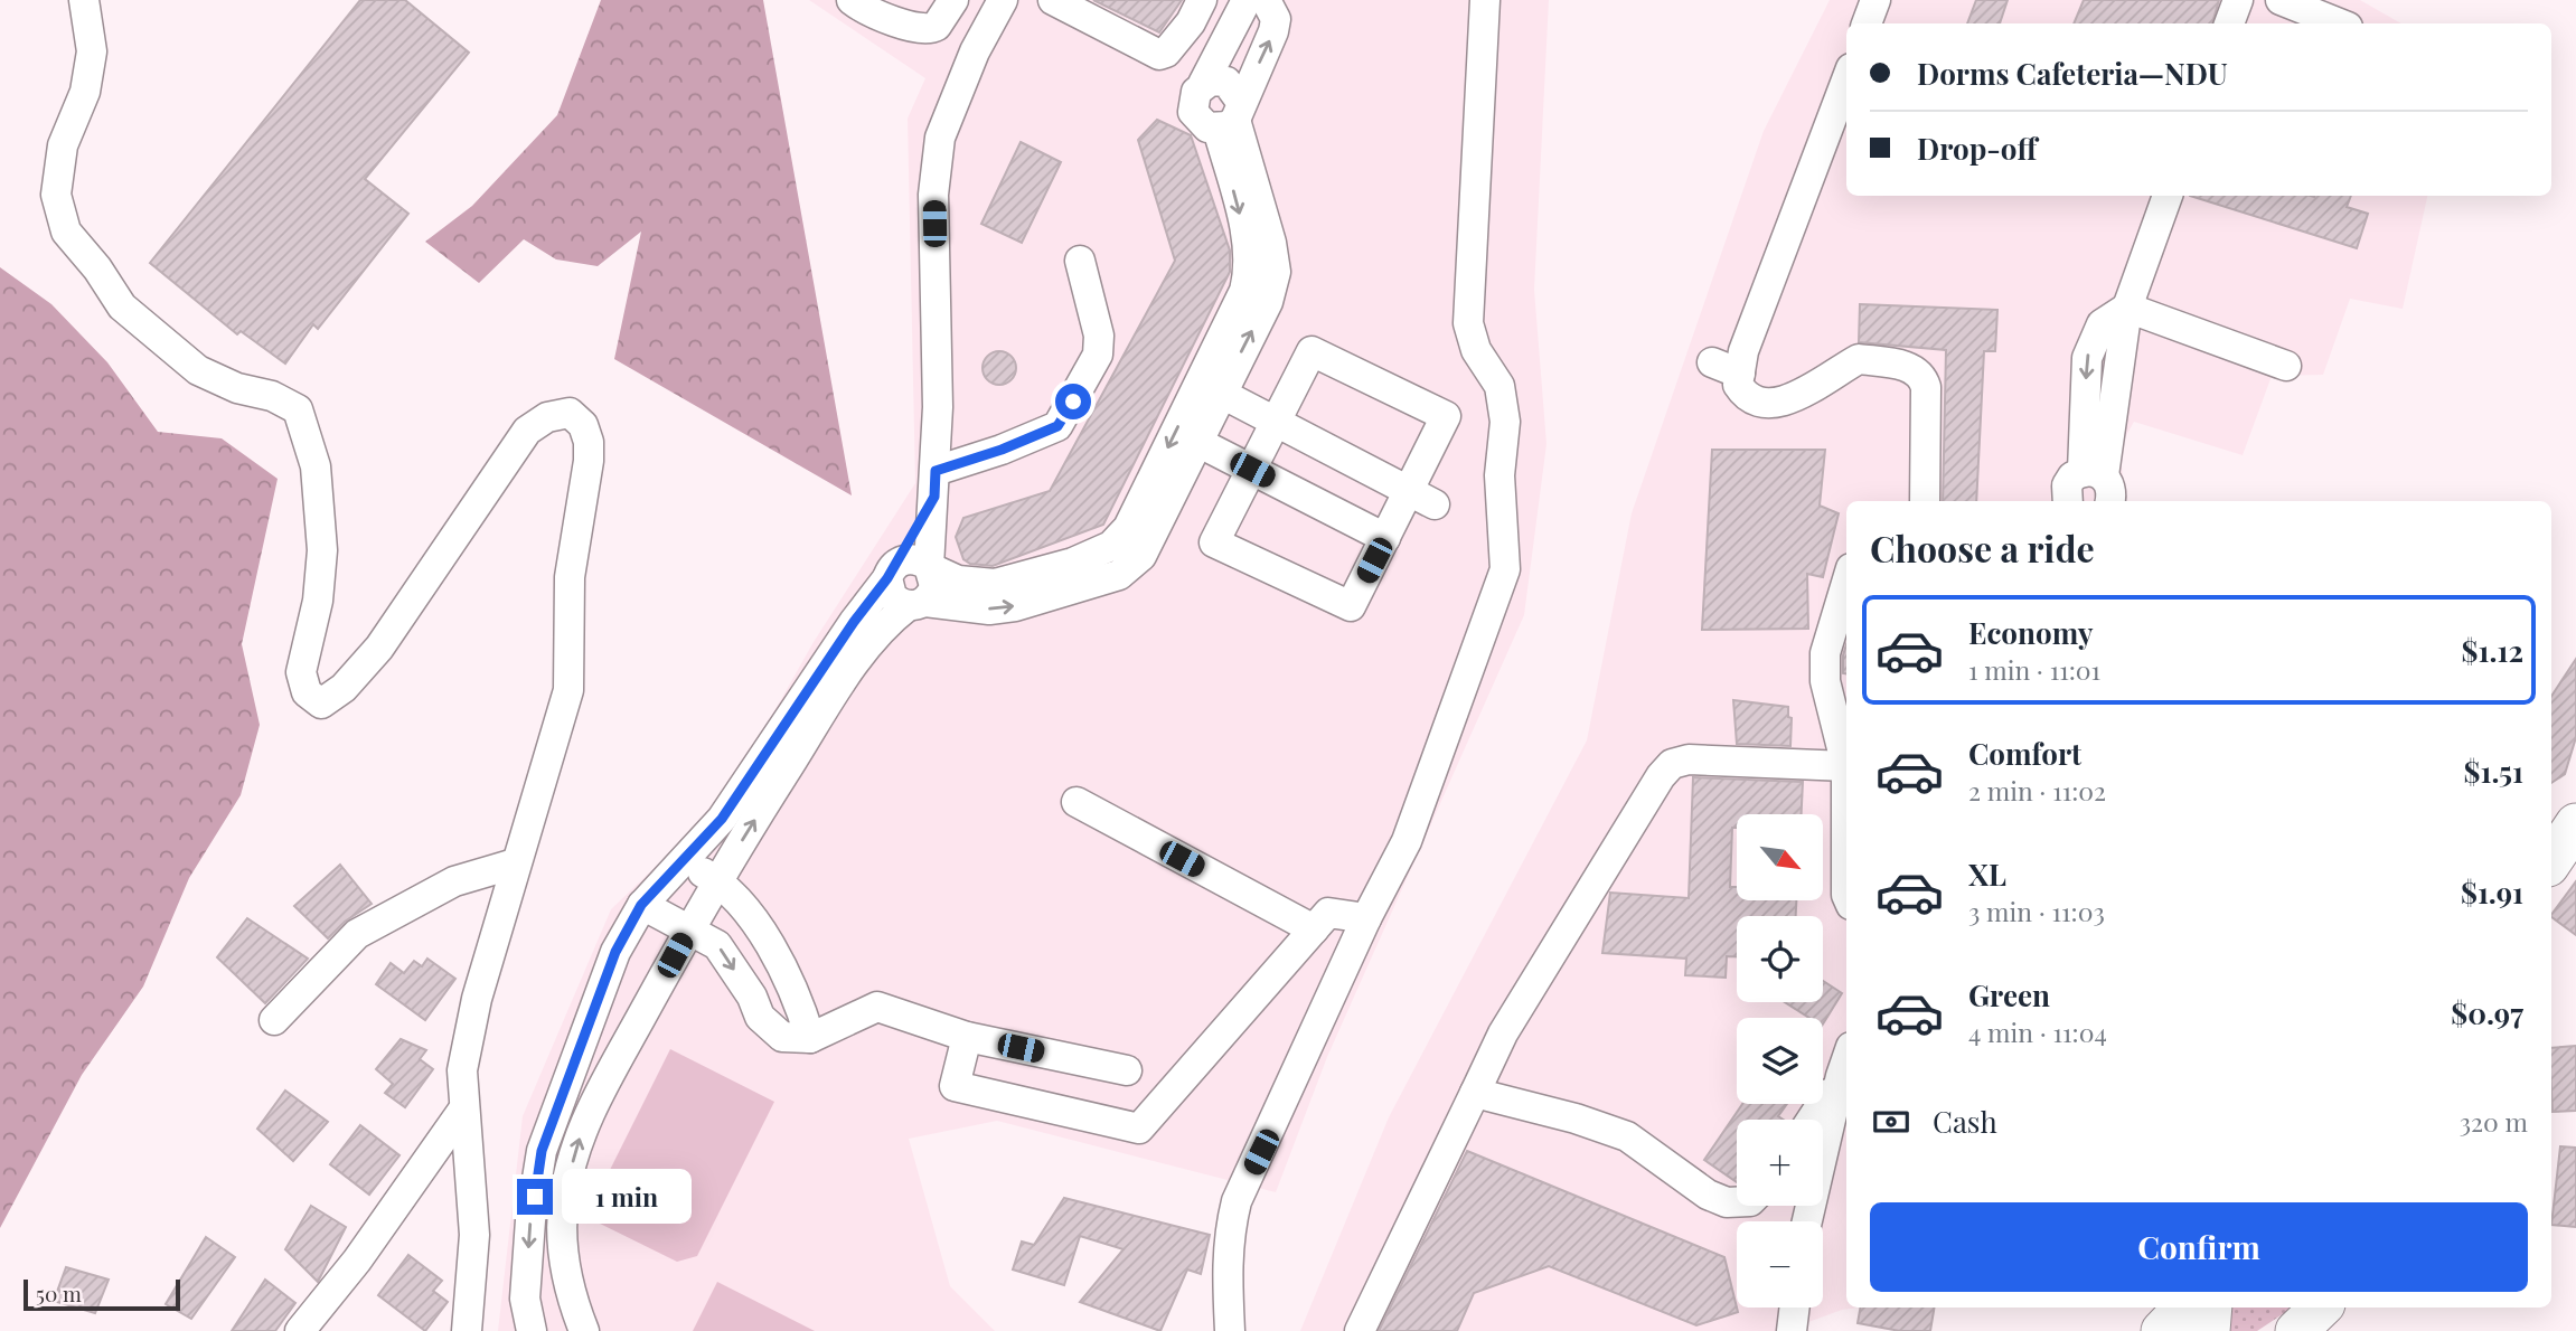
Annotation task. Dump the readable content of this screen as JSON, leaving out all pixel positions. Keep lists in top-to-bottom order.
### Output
{
  "scale_bar": "50 m",
  "north": "bottom right",
  "page": {
    "banner": ["Dorms Cafeteria—NDU", "Drop-off"],
    "heading": "Choose a ride",
    "list": [
      {
        "name": "Economy",
        "note": "1 min · 11:01",
        "value": "$1.12"
      },
      {
        "name": "Comfort",
        "note": "2 min · 11:02",
        "value": "$1.51"
      },
      {
        "name": "XL",
        "note": "3 min · 11:03",
        "value": "$1.91"
      },
      {
        "name": "Green",
        "note": "4 min · 11:04",
        "value": "$0.97"
      }
    ],
    "map_buttons": ["+", "−"],
    "pay": ["Cash", "320 m"],
    "bubble": "1 min",
    "buttons": "Confirm",
    "scale": "50 m"
  }
}
